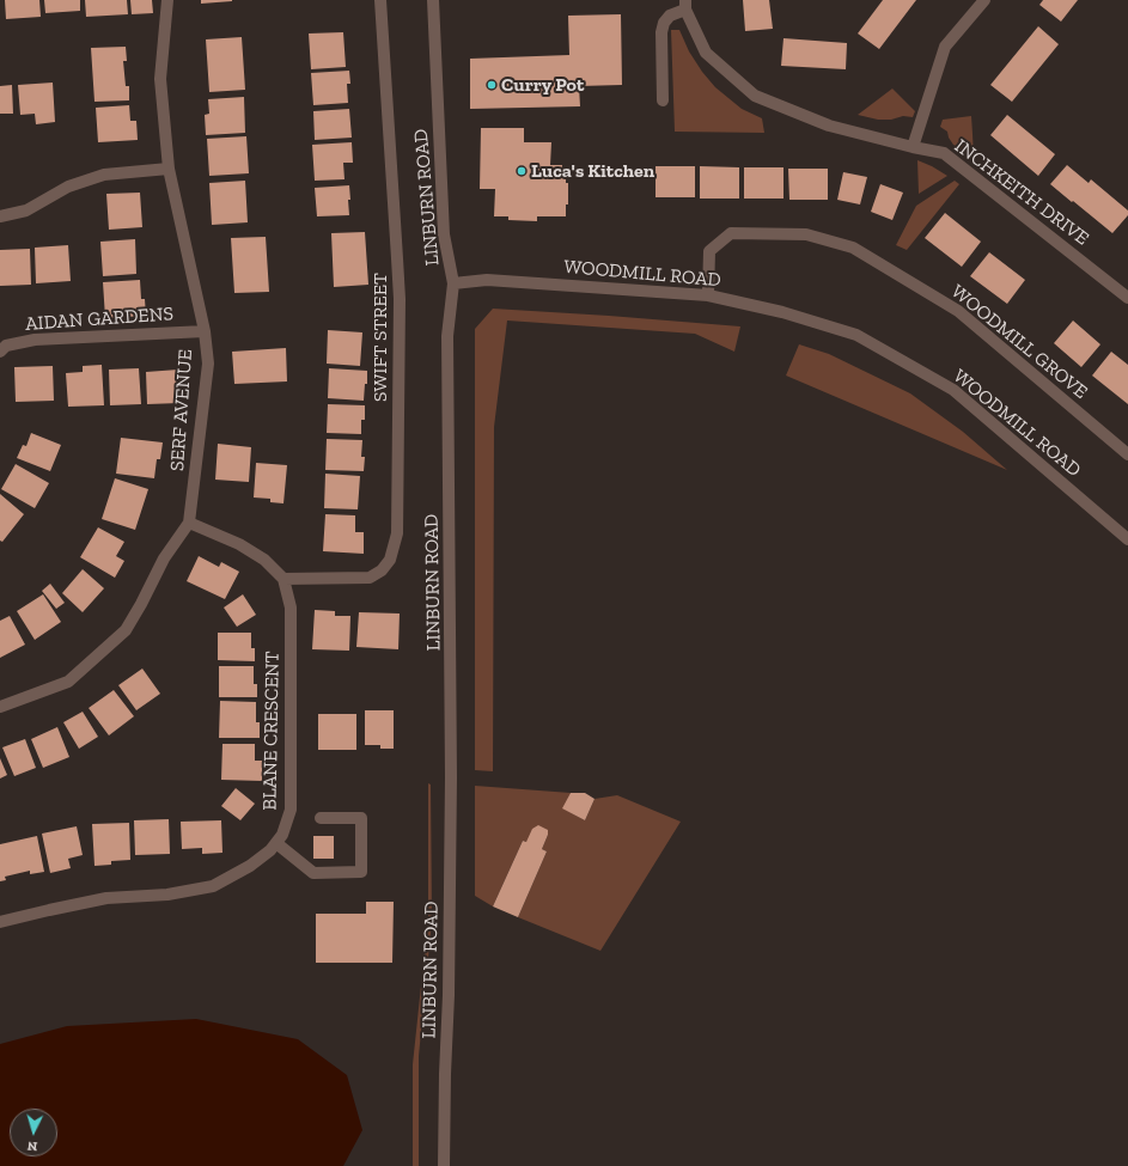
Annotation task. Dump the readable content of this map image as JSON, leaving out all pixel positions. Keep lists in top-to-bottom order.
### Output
{
  "streets": {
    "street": [
      "INCHKEITH DRIVE",
      "LINBURN ROAD",
      "WOODMILL ROAD",
      "AIDAN GARDENS",
      "SWIFT STREET",
      "WOODMILL GROVE",
      "SERF AVENUE",
      "BLANE CRESCENT"
    ]
  },
  "crossings": [
    ["LINBURN ROAD", "WOODMILL ROAD"],
    ["WOODMILL ROAD", "WOODMILL GROVE"],
    ["AIDAN GARDENS", "SERF AVENUE"],
    ["SWIFT STREET", "BLANE CRESCENT"]
  ],
  "places": ["Curry Pot", "Luca's Kitchen"],
  "north": "bottom"
}
